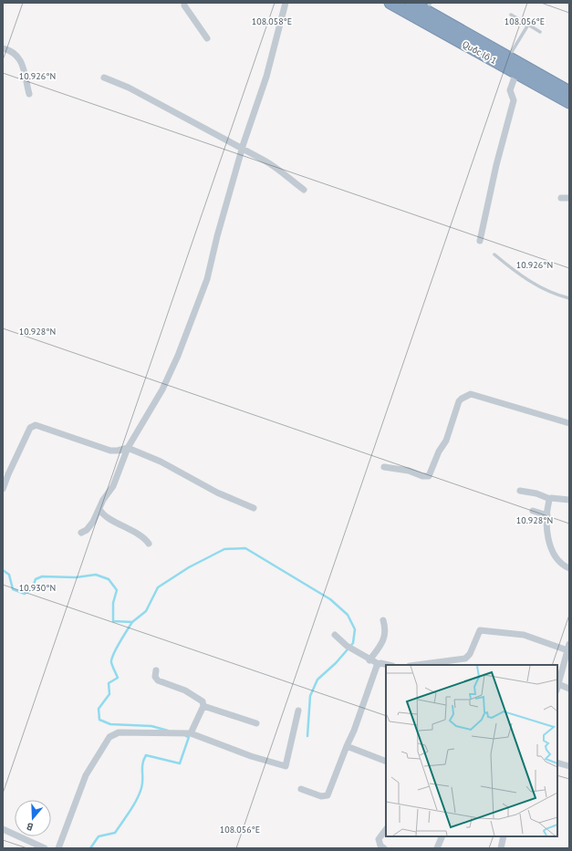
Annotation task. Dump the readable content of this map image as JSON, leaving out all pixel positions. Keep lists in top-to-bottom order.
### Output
{
  "streets": {
    "highway": ["Quốc lộ 1"]
  },
  "north": "bottom",
  "coordinates": [
    "108.056°E",
    "108.058°E",
    "10.926°N",
    "10.928°N",
    "10.930°N"
  ]
}
